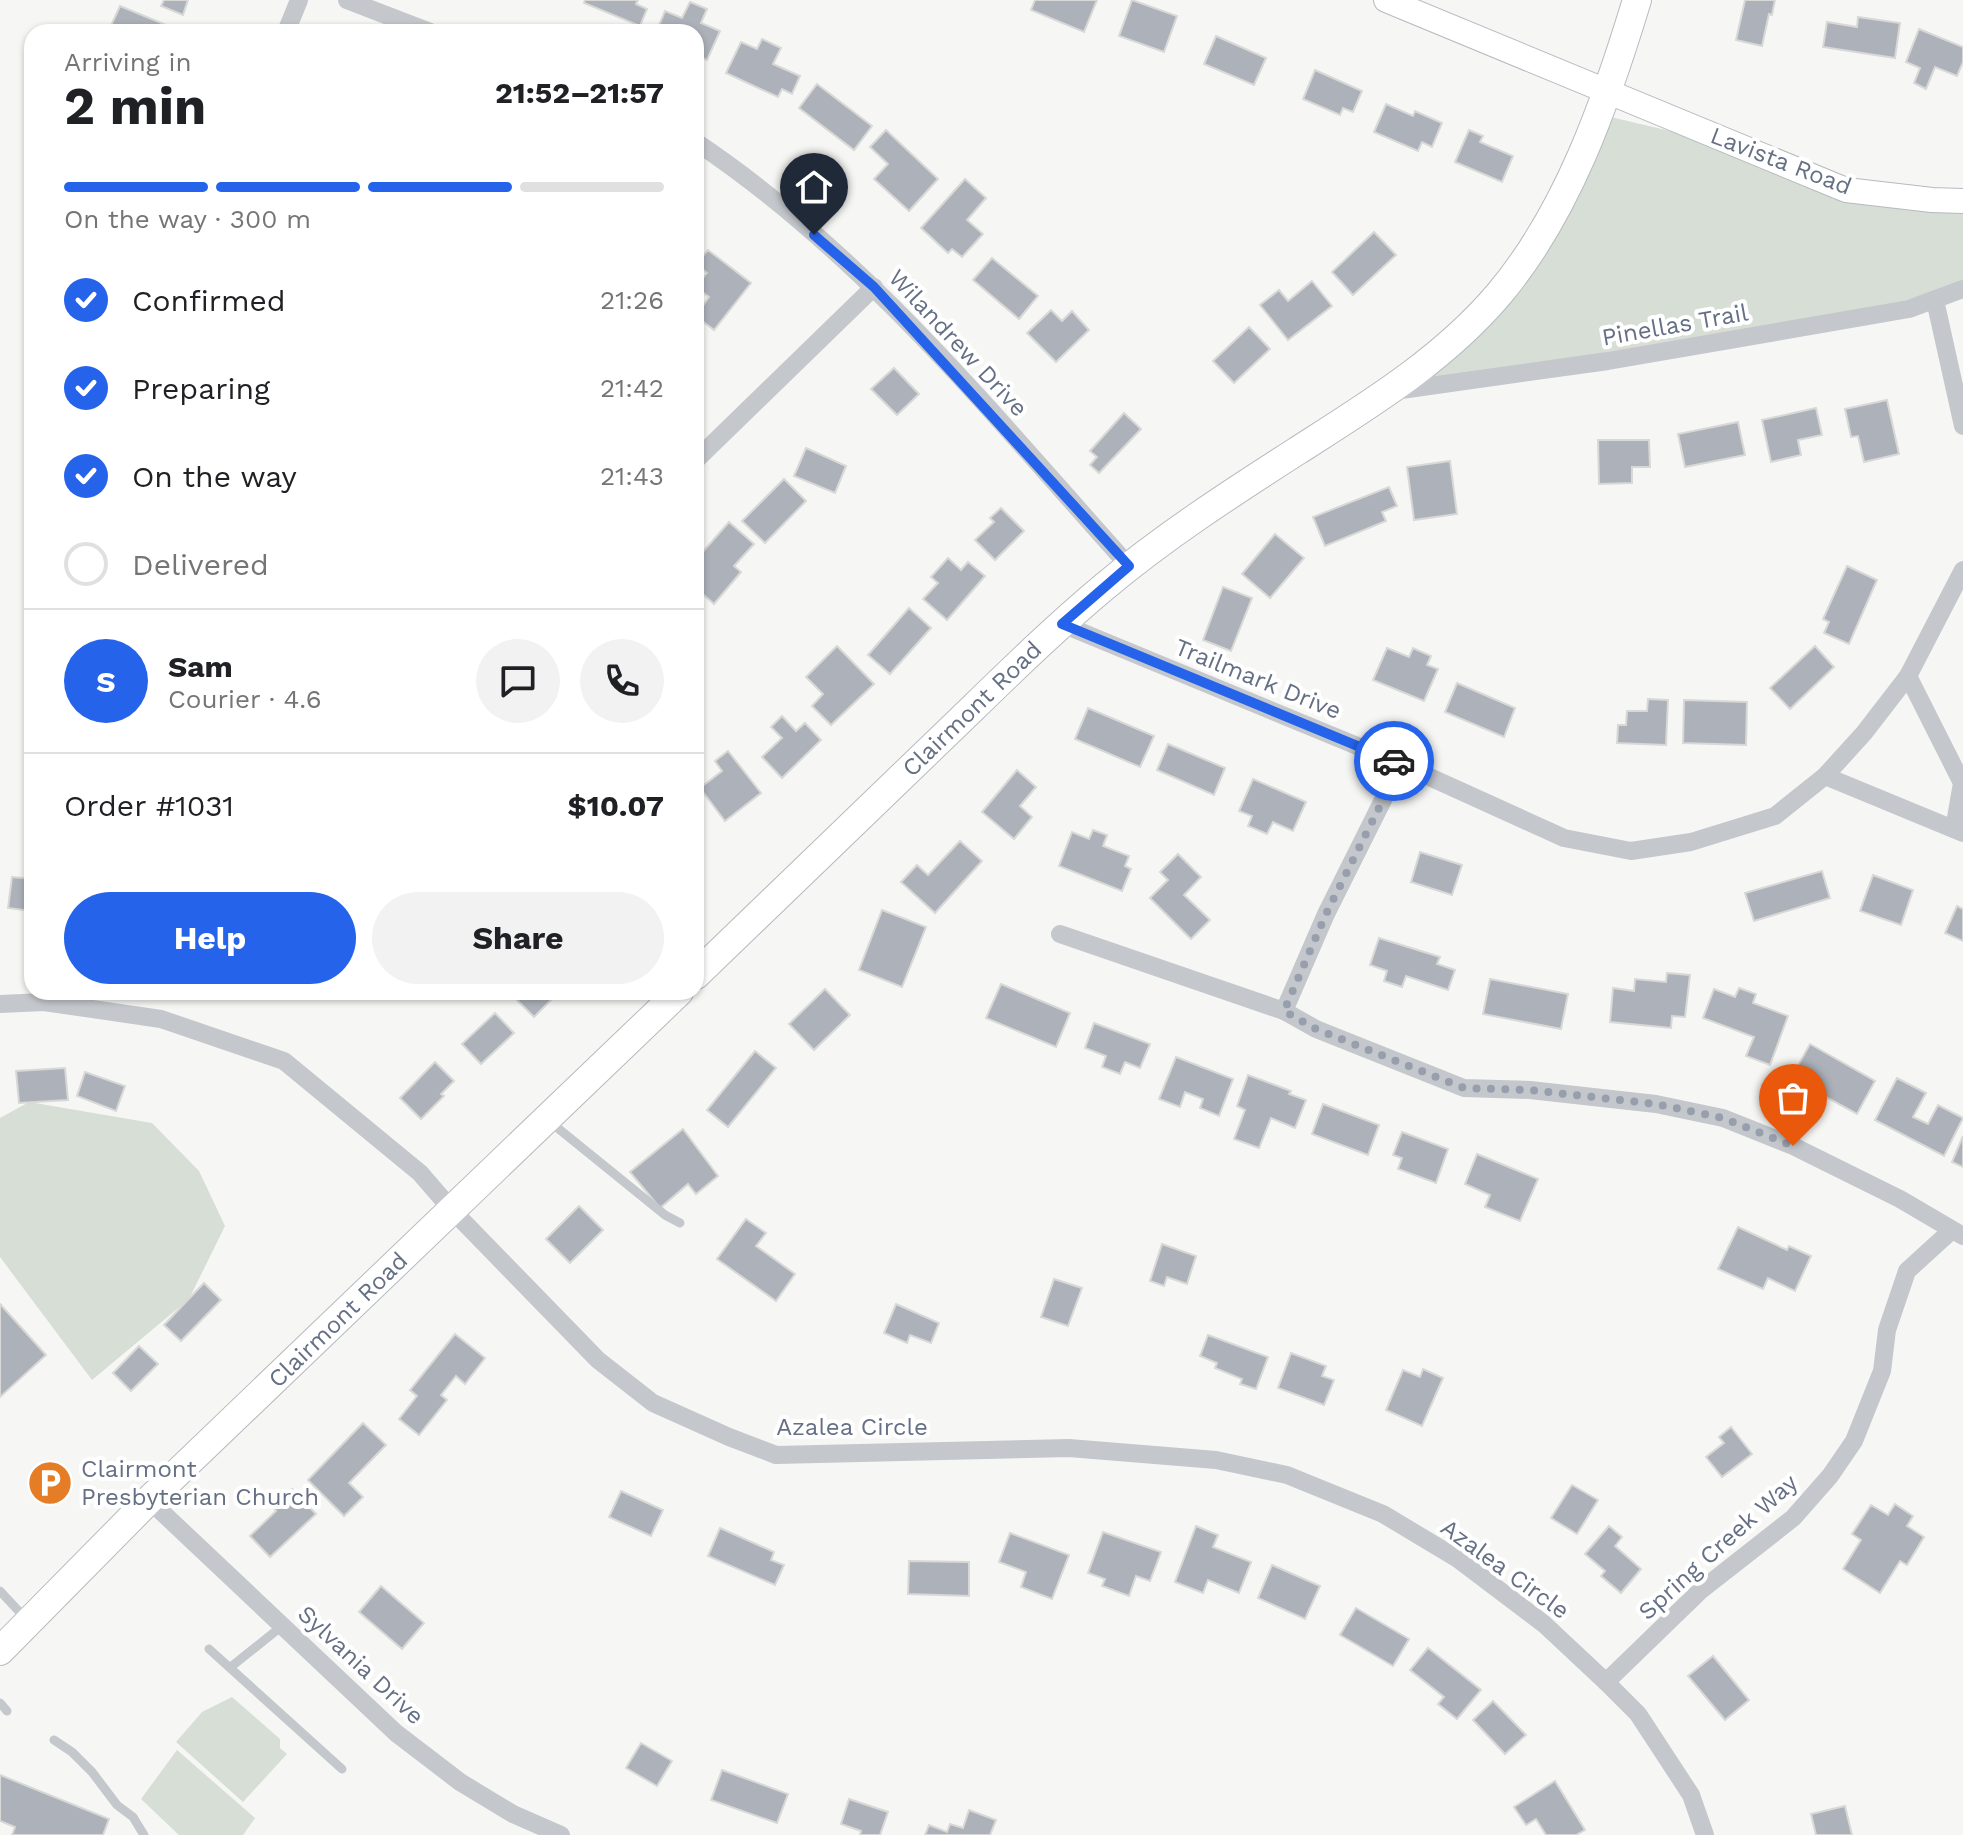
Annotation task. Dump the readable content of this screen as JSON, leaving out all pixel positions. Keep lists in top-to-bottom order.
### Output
{
  "streets": {
    "main road": ["Lavista Road", "Clairmont Road"],
    "street": [
      "Pinellas Trail",
      "Wilandrew Drive",
      "Trailmark Drive",
      "Azalea Circle",
      "Spring Creek Way",
      "Sylvania Drive"
    ]
  },
  "crossings": [
    ["Lavista Road", "Clairmont Road"],
    ["Pinellas Trail", "Clairmont Road"],
    ["Wilandrew Drive", "Clairmont Road"],
    ["Trailmark Drive", "Clairmont Road"],
    ["Clairmont Road", "Azalea Circle"],
    ["Clairmont Road", "Sylvania Drive"],
    ["Azalea Circle", "Spring Creek Way"]
  ],
  "places": {
    "parking": ["Clairmont Presbyterian Church"]
  },
  "page": {
    "heading": ["2 min", "Arriving in", "21:52–21:57"],
    "panel": [
      "Sam",
      "Courier · 4.6",
      "Order #1031",
      "$10.07"
    ],
    "bar": "On the way · 300 m",
    "list": [
      ["Confirmed", "21:26"],
      ["Preparing", "21:42"],
      ["On the way", "21:43"],
      "Delivered"
    ],
    "round": "S",
    "buttons": ["Help", "Share"]
  }
}
